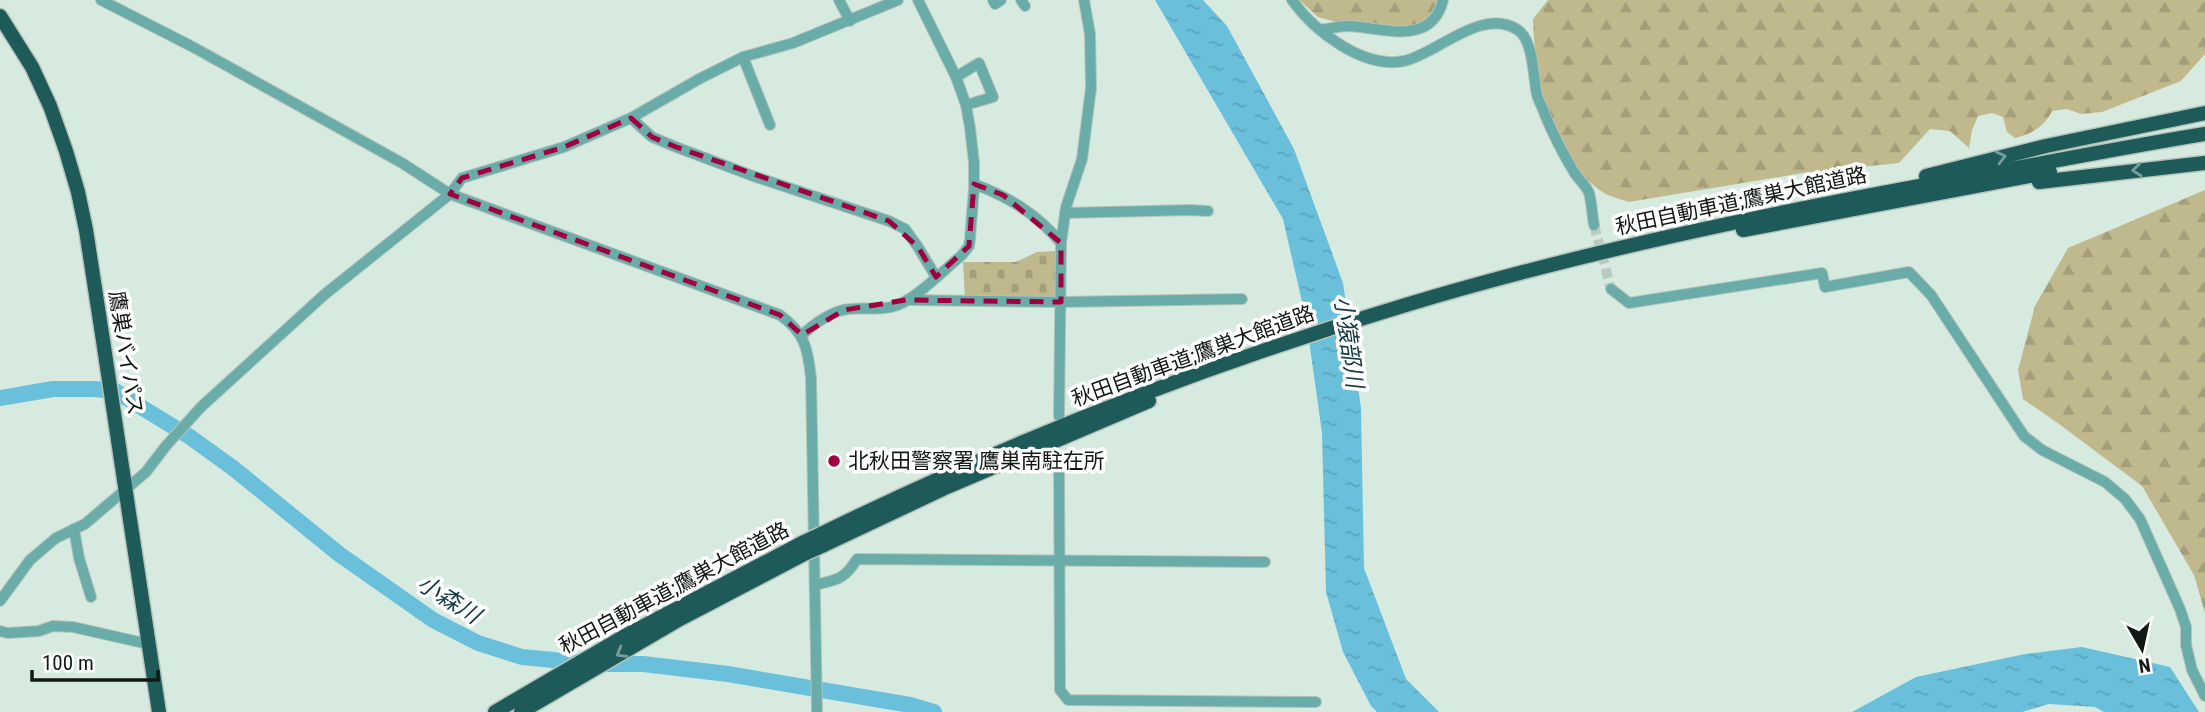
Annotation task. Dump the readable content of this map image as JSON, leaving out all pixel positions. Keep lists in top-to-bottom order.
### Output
{
  "streets": {
    "highway": ["秋田自動車道;鷹巣大館道路", "鷹巣バイパス"]
  },
  "water": ["小猿部川", "小森川"],
  "places": ["北秋田警察署 鷹巣南駐在所"],
  "scale_bar": "100 m",
  "north": "bottom"
}
